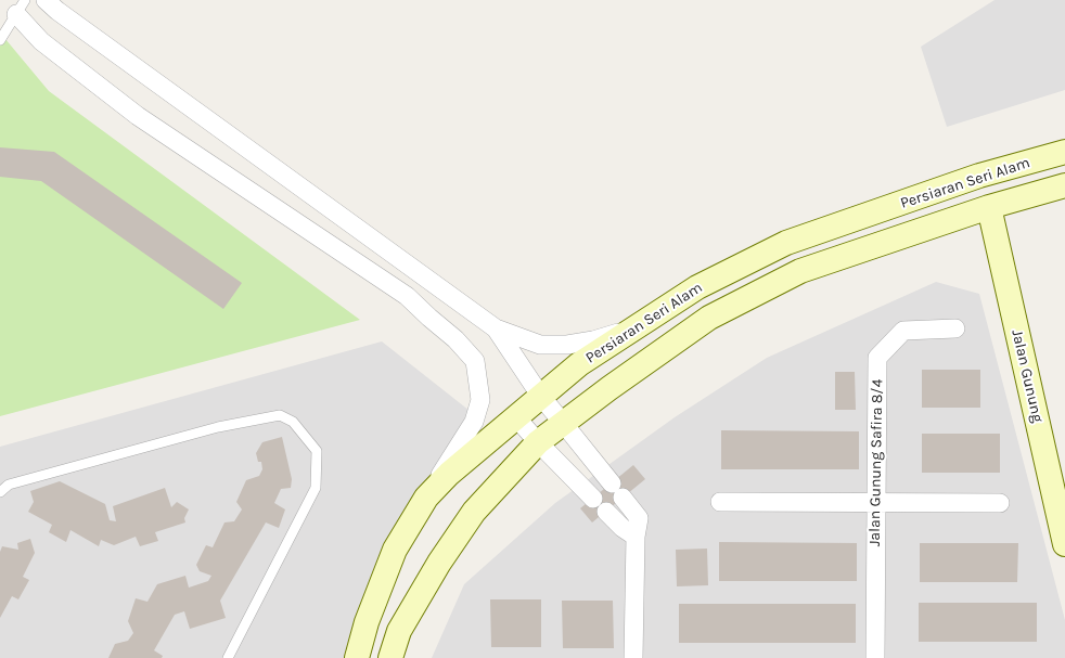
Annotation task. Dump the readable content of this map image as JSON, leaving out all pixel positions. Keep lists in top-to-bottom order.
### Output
{
  "streets": {
    "main road": ["Persiaran Seri Alam", "Jalan Gunung"],
    "street": ["Jalan Gunung Safira 8/4"]
  },
  "crossings": [
    ["Persiaran Seri Alam", "Jalan Gunung"]
  ]
}
